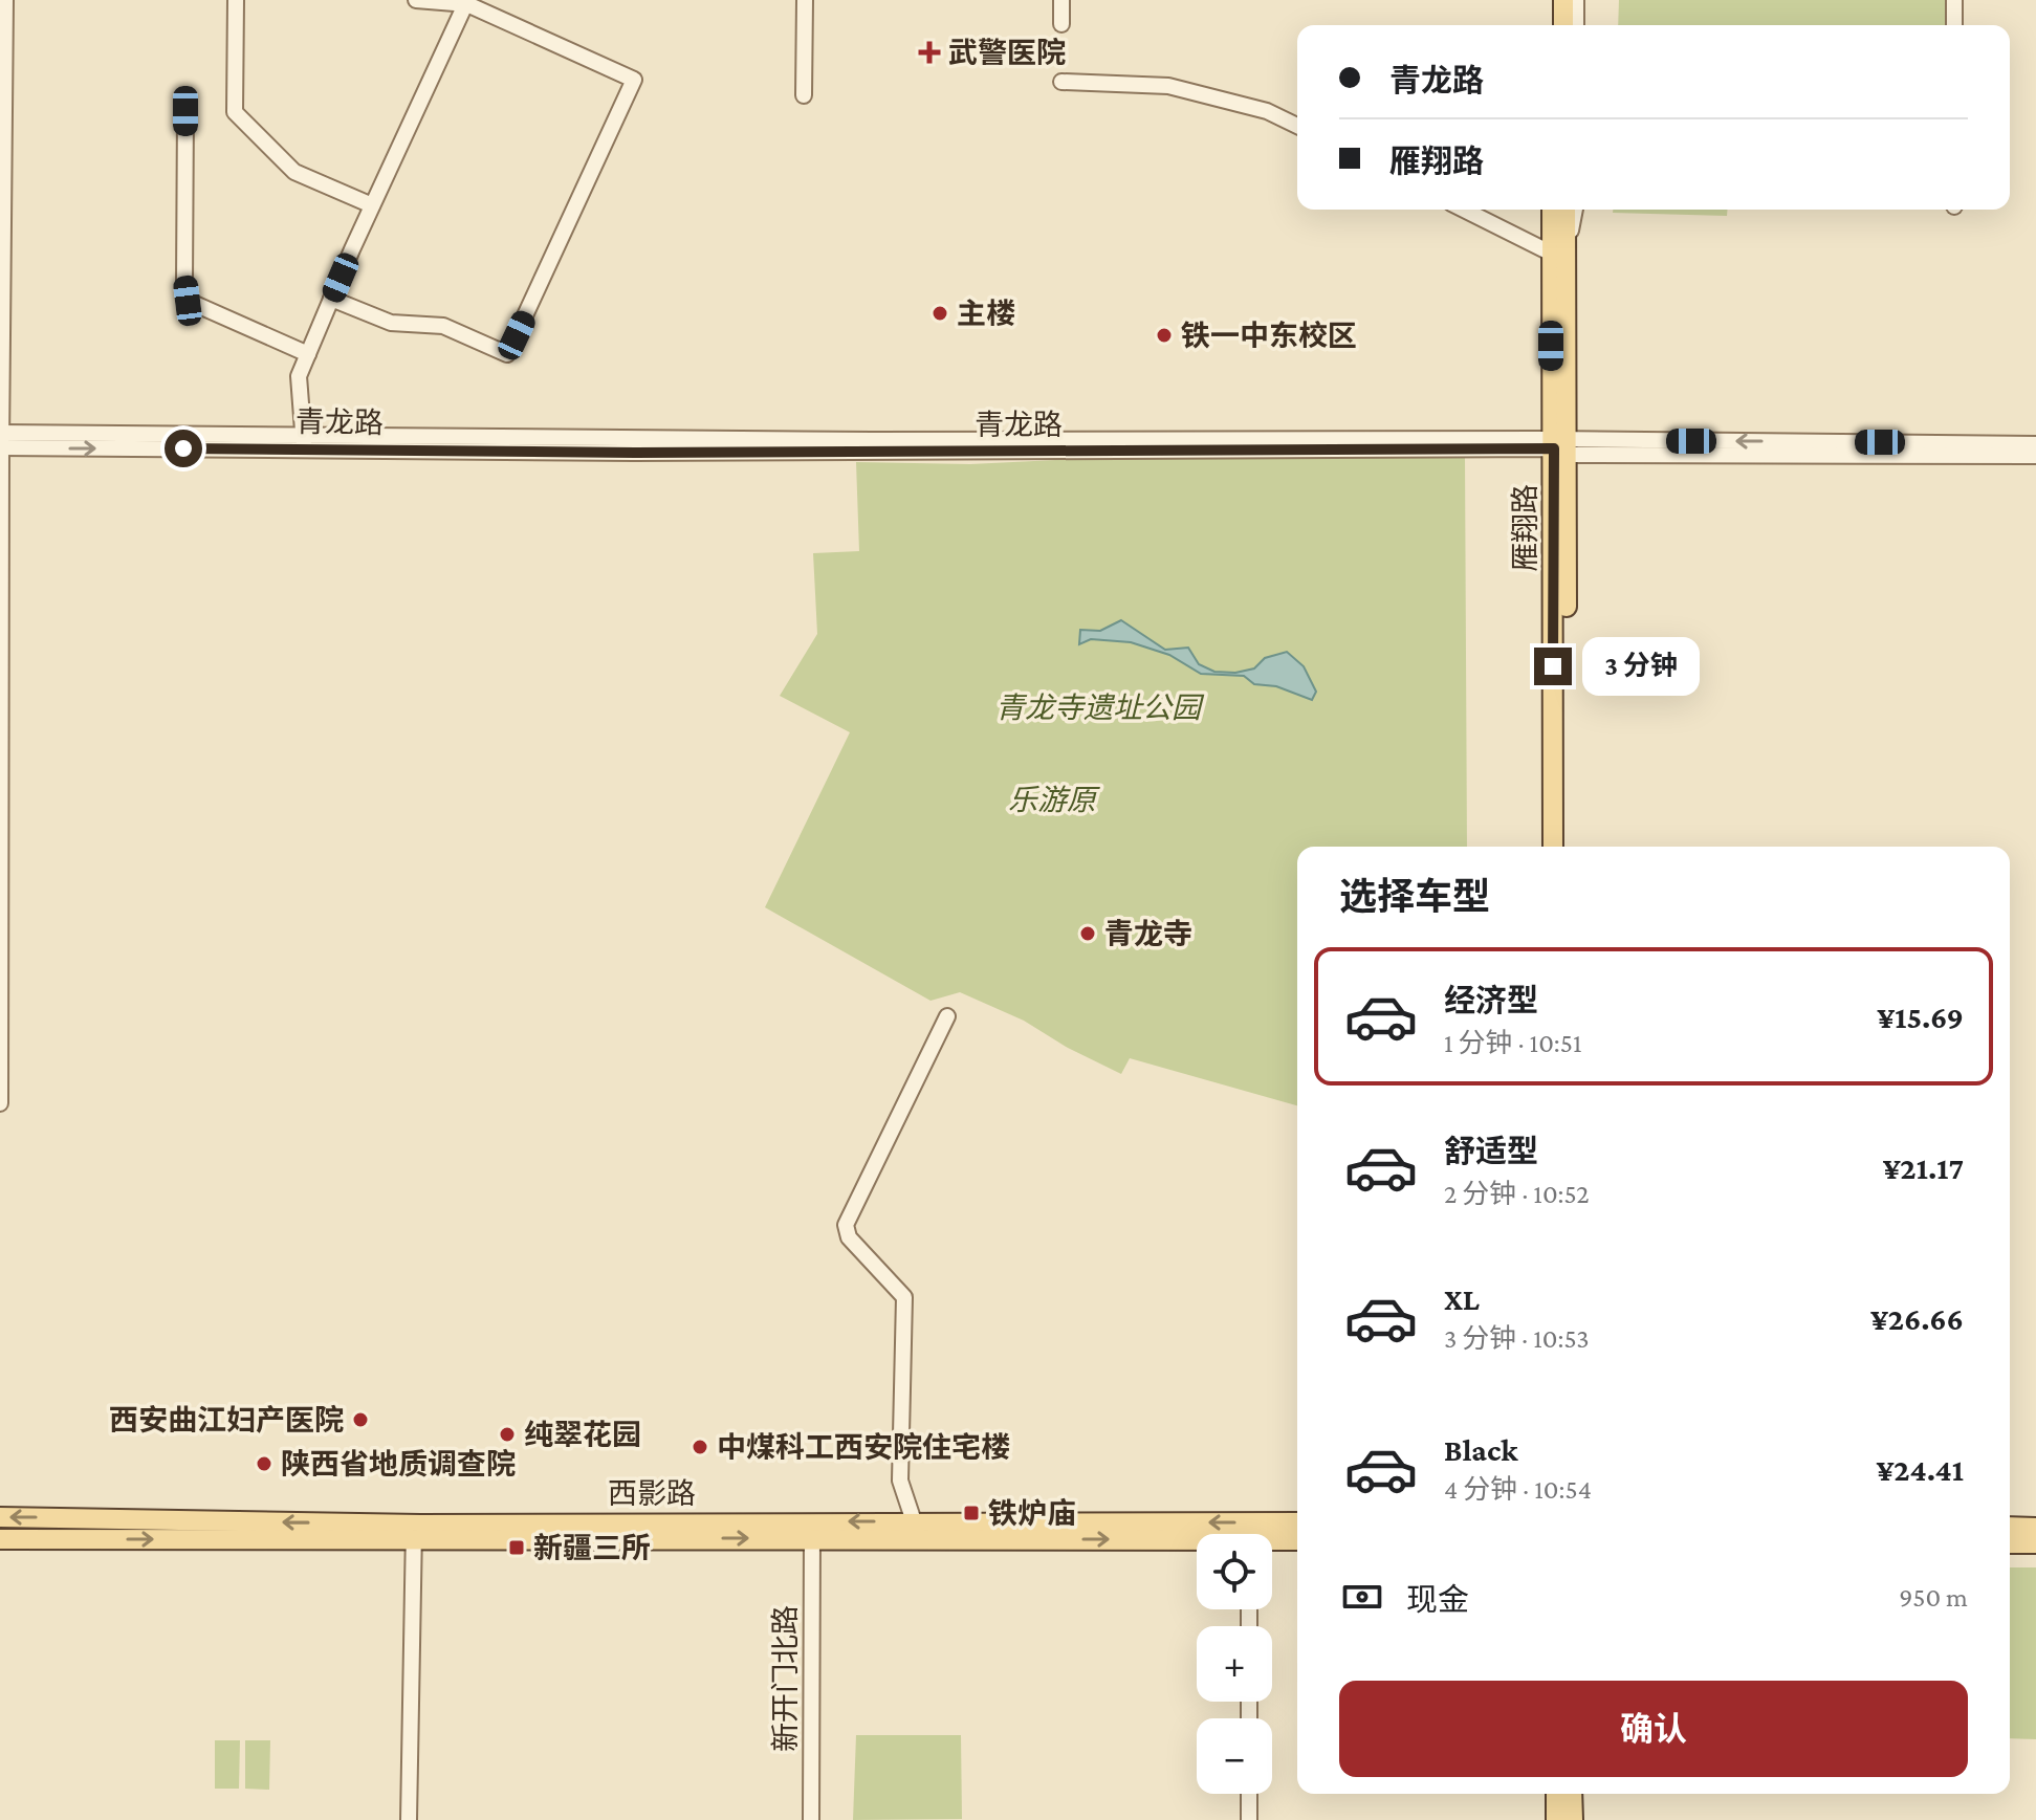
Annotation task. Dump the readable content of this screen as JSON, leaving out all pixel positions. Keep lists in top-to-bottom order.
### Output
{
  "streets": {
    "main road": ["雁翔路", "西影路"],
    "street": ["青龙路", "新开门北路"]
  },
  "crossings": [
    ["青龙路", "雁翔路"],
    ["西影路", "新开门北路"]
  ],
  "parks": ["青龙寺遗址公园", "乐游原"],
  "places": {
    "health": ["武警医院"],
    "other": [
      "主楼",
      "铁一中东校区",
      "青龙寺",
      "西安曲江妇产医院",
      "纯翠花园",
      "中煤科工西安院住宅楼",
      "陕西省地质调查院"
    ],
    "transit": ["铁炉庙", "新疆三所"]
  },
  "page": {
    "banner": ["青龙路", "雁翔路"],
    "bubble": "3 分钟",
    "heading": "选择车型",
    "list": [
      {
        "name": "经济型",
        "note": "1 分钟 · 10:51",
        "value": "¥15.69"
      },
      {
        "name": "舒适型",
        "note": "2 分钟 · 10:52",
        "value": "¥21.17"
      },
      {
        "name": "XL",
        "note": "3 分钟 · 10:53",
        "value": "¥26.66"
      },
      {
        "name": "Black",
        "note": "4 分钟 · 10:54",
        "value": "¥24.41"
      }
    ],
    "map_buttons": ["+", "−"],
    "pay": ["现金", "950 m"],
    "buttons": "确认"
  }
}
